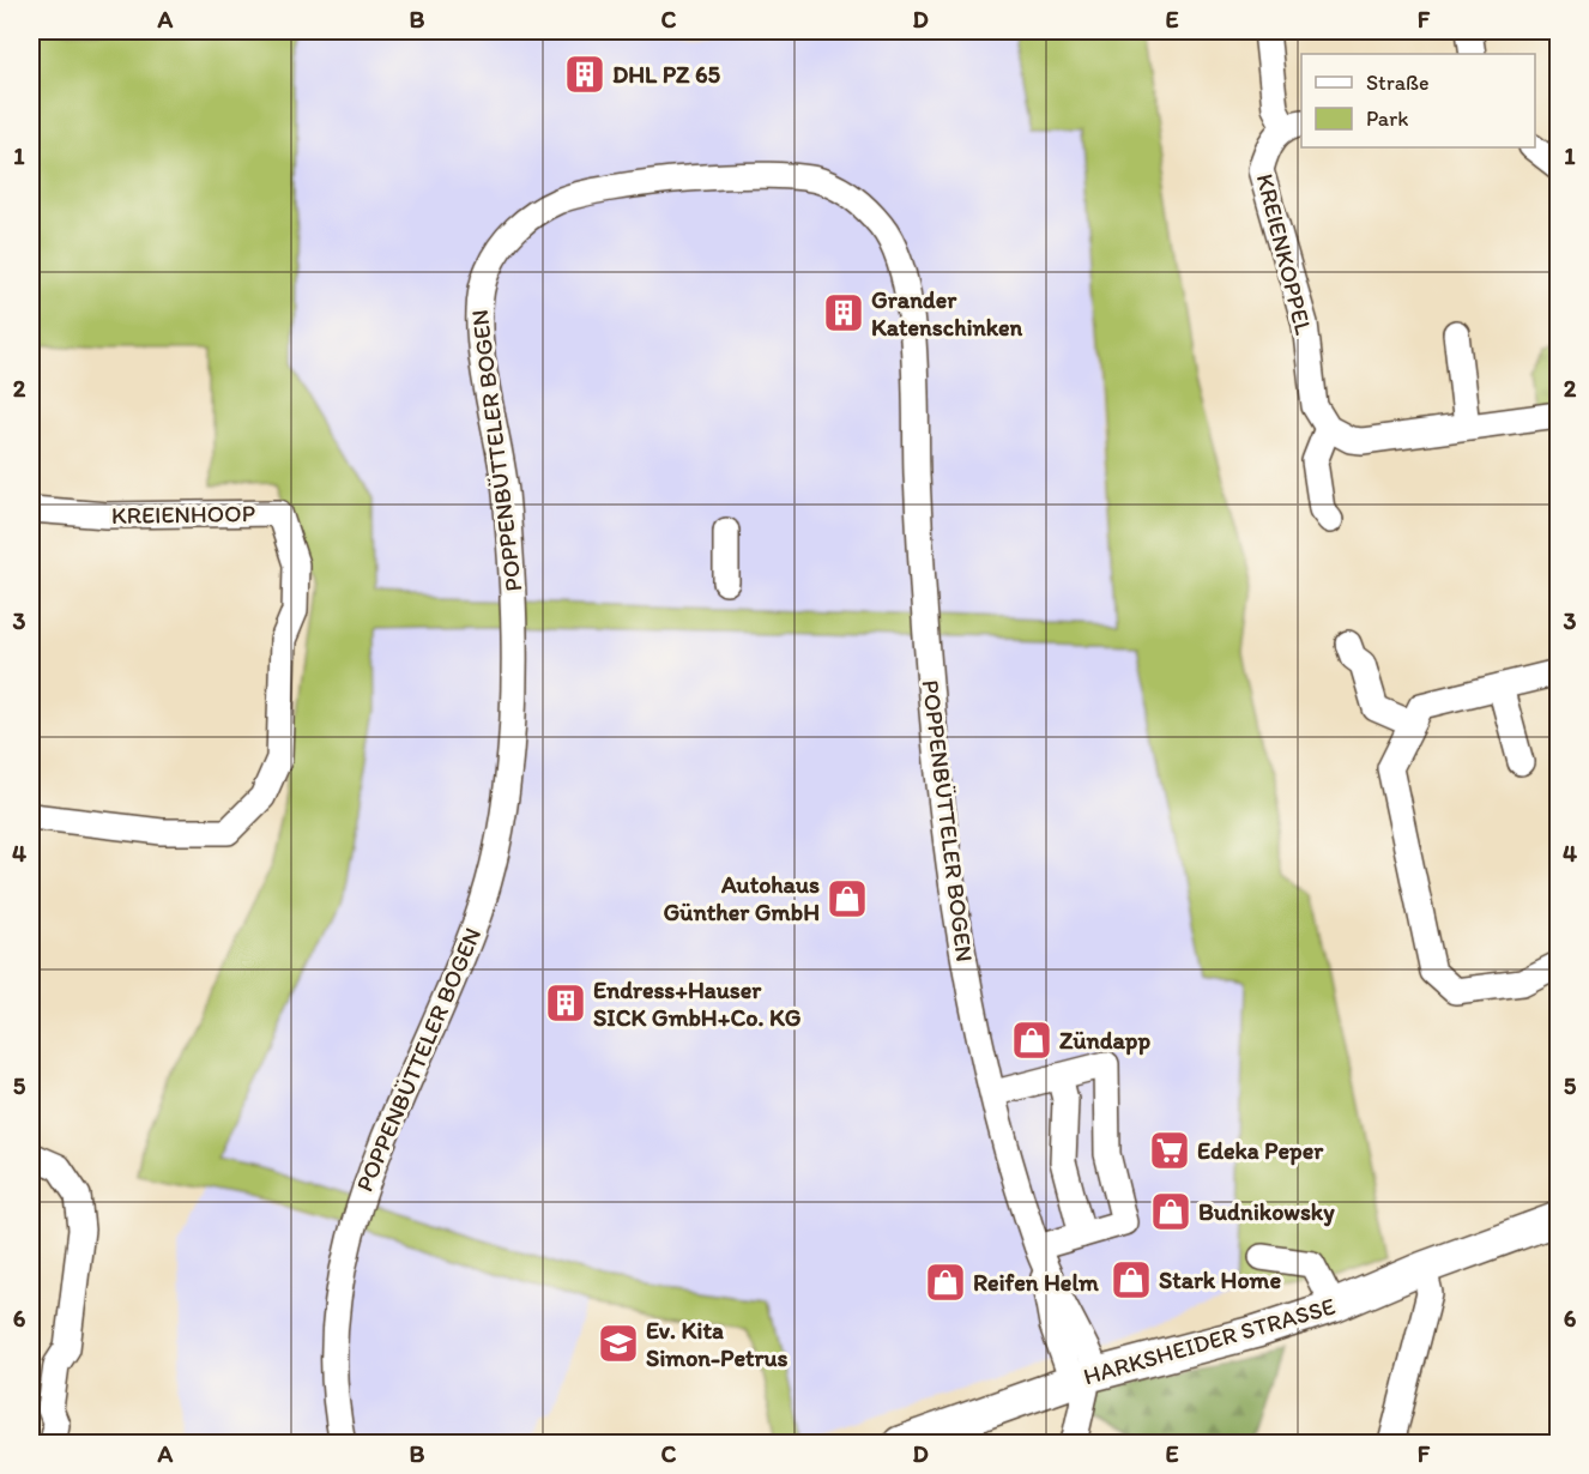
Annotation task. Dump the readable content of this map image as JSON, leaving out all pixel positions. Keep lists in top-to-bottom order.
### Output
{
  "streets": {
    "main road": ["HARKSHEIDER STRASSE"],
    "street": ["KREIENKOPPEL", "POPPENBÜTTELER BOGEN", "KREIENHOOP"]
  },
  "crossings": [
    ["POPPENBÜTTELER BOGEN", "HARKSHEIDER STRASSE"]
  ],
  "places": {
    "building": ["DHL PZ 65", "Grander Katenschinken", "Endress+Hauser SICK GmbH+Co. KG"],
    "shop": [
      "Autohaus Günther GmbH",
      "Zündapp",
      "Budnikowsky",
      "Stark Home",
      "Reifen Helm"
    ],
    "supermarket": ["Edeka Peper"],
    "school or university": ["Ev. Kita Simon-Petrus"]
  },
  "legend": ["Straße", "Park"],
  "grid": {
    "columns": [
      "A",
      "B",
      "C",
      "D",
      "E",
      "F"
    ],
    "rows": [
      "1",
      "2",
      "3",
      "4",
      "5",
      "6"
    ]
  }
}
